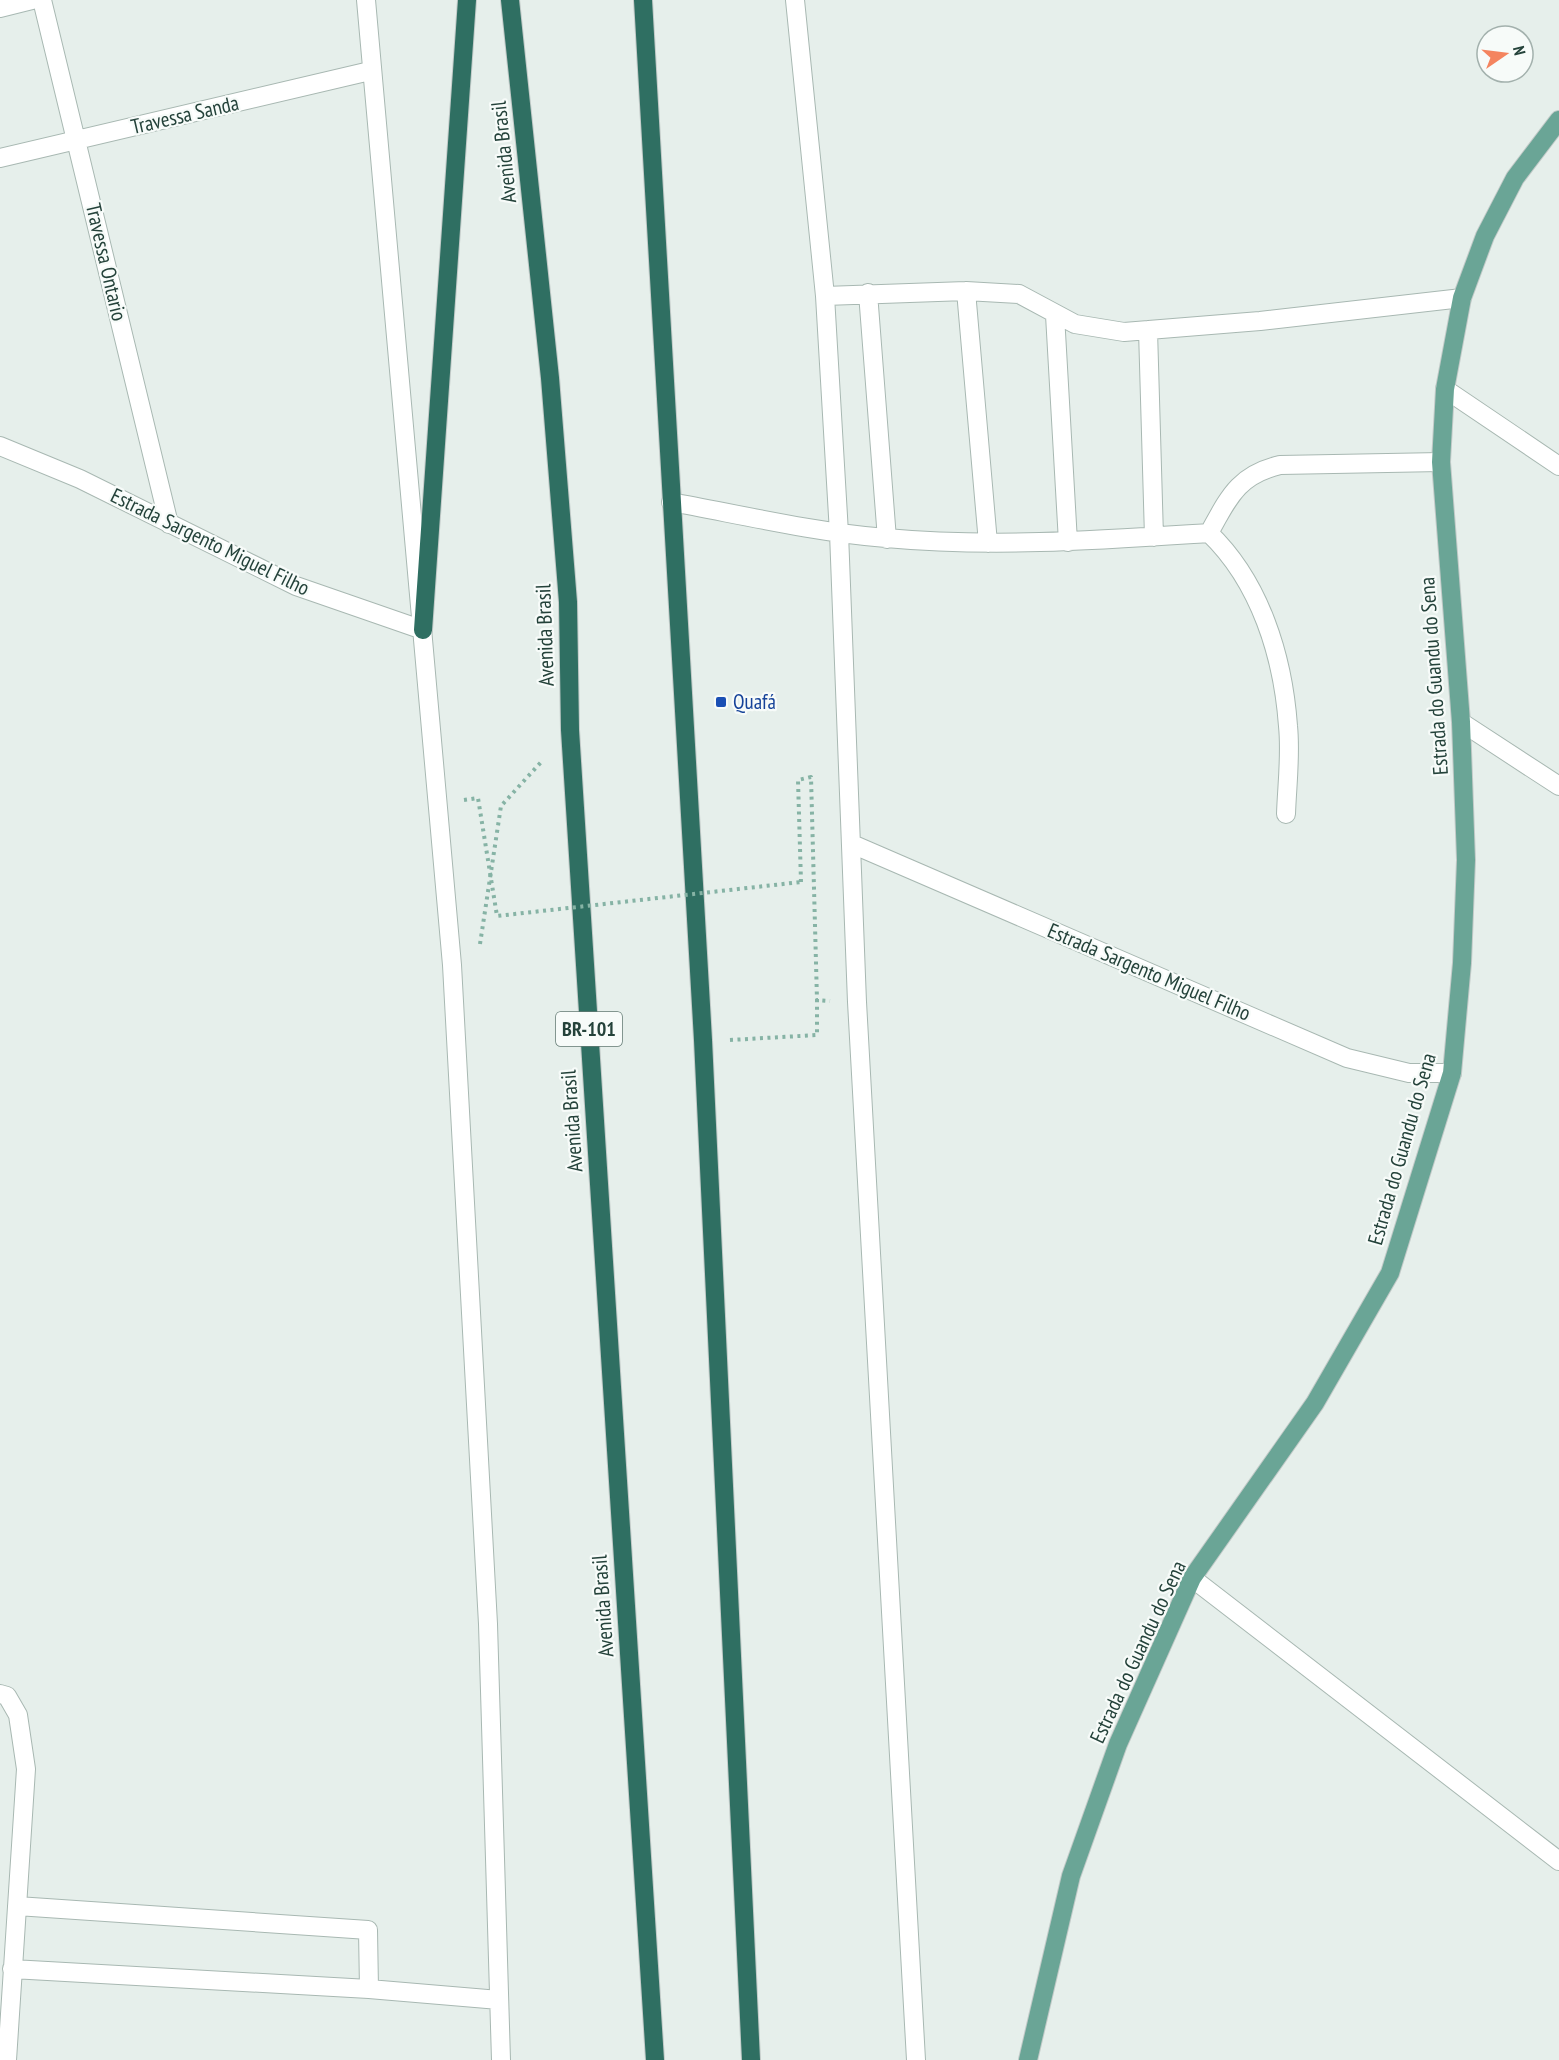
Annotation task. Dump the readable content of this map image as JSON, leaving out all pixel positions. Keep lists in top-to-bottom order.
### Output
{
  "streets": {
    "highway": ["Avenida Brasil", "BR-101"],
    "main road": ["Estrada do Guandu do Sena"],
    "street": ["Travessa Sanda", "Travessa Ontario", "Estrada Sargento Miguel Filho"]
  },
  "crossings": [
    ["Travessa Sanda", "Travessa Ontario"],
    ["Travessa Ontario", "Estrada Sargento Miguel Filho"],
    ["Estrada Sargento Miguel Filho", "Estrada do Guandu do Sena"]
  ],
  "places": {
    "transit": ["Quafá"]
  },
  "north": "right"
}
